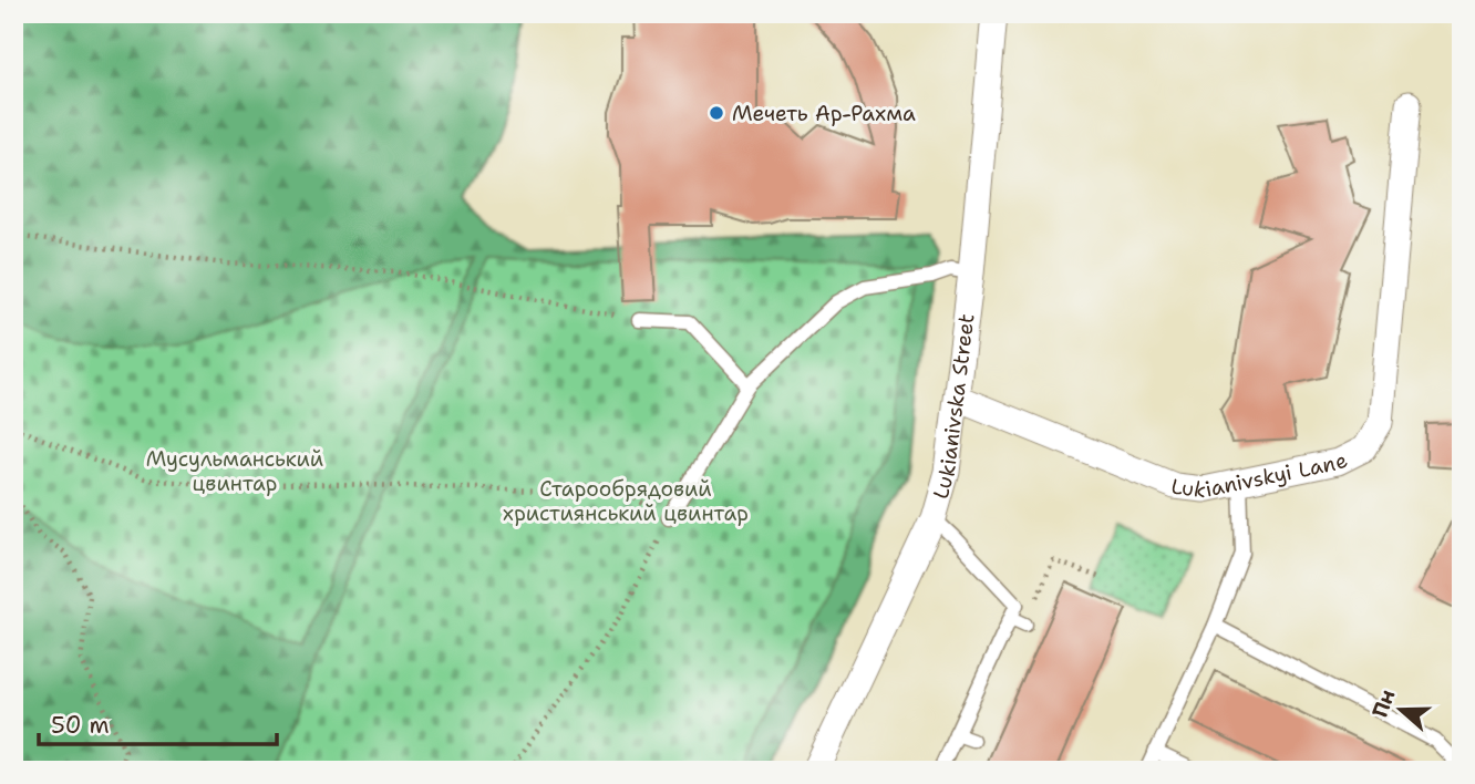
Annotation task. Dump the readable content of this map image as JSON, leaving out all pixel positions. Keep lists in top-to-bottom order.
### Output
{
  "streets": {
    "street": ["Lukianivska Street", "Lukianivskyi Lane"]
  },
  "crossings": [
    ["Lukianivska Street", "Lukianivskyi Lane"]
  ],
  "parks": ["Мусульманський цвинтар", "Старообрядовий християнський цвинтар"],
  "places": ["Мечеть Ар-Рахма"],
  "scale_bar": "50 m",
  "north": "left"
}
